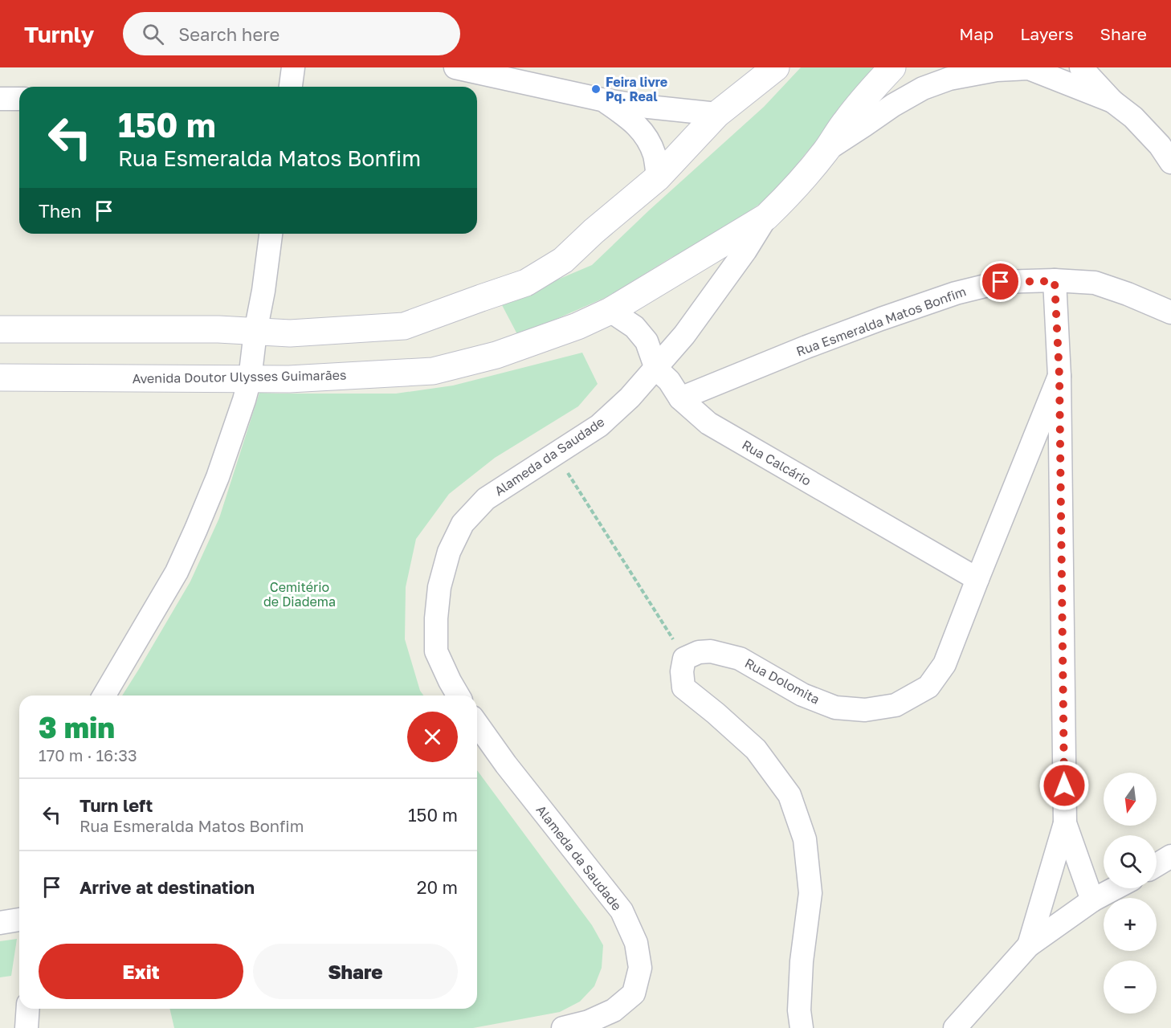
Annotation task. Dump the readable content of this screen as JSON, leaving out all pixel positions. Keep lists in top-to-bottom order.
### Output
{
  "streets": {
    "main road": ["Avenida Doutor Ulysses Guimarães"],
    "street": [
      "Rua Esmeralda Matos Bonfim",
      "Alameda da Saudade",
      "Rua Calcário",
      "Rua Dolomita"
    ]
  },
  "crossings": [
    ["Rua Esmeralda Matos Bonfim", "Rua Calcário"],
    ["Avenida Doutor Ulysses Guimarães", "Alameda da Saudade"],
    ["Avenida Doutor Ulysses Guimarães", "Rua Calcário"],
    ["Alameda da Saudade", "Rua Calcário"],
    ["Rua Calcário", "Rua Dolomita"]
  ],
  "parks": ["Cemitério de Diadema"],
  "places": ["Feira livre Pq. Real"],
  "north": "bottom",
  "page": {
    "header": "Turnly",
    "search": "Search here",
    "nav": ["Map", "Layers", "Share"],
    "turn": ["150 m", "Rua Esmeralda Matos Bonfim"],
    "then": "Then",
    "heading": ["3 min", "170 m · 16:33"],
    "map_buttons": ["+", "−"],
    "list": [
      {
        "name": "Turn left",
        "note": "Rua Esmeralda Matos Bonfim",
        "value": "150 m"
      },
      {
        "name": "Arrive at destination",
        "value": "20 m"
      }
    ],
    "buttons": ["Exit", "Share"]
  }
}
